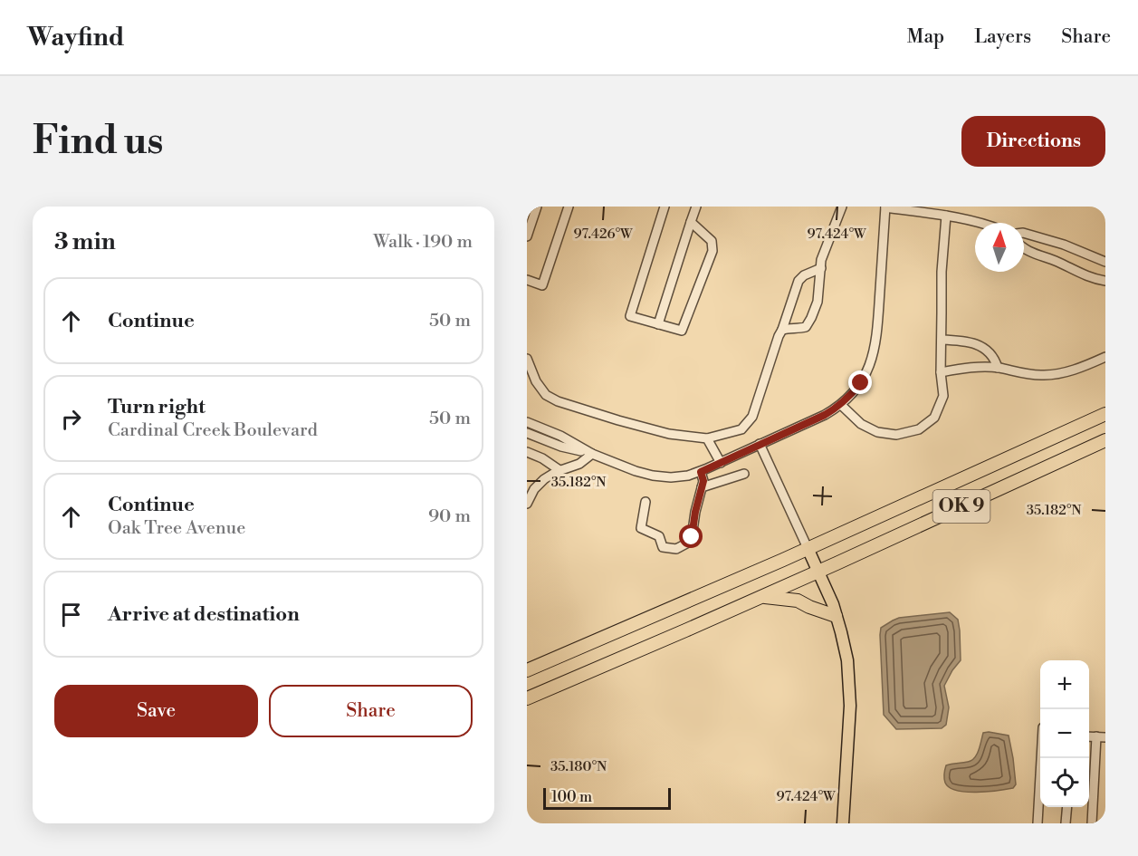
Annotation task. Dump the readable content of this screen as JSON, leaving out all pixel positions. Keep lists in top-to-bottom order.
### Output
{
  "streets": {
    "highway": ["OK 9"]
  },
  "scale_bar": "100 m",
  "north": "top",
  "page": {
    "header": "Wayfind",
    "nav": ["Map", "Layers", "Share"],
    "buttons": [
      "Directions",
      ["Save", "Share"]
    ],
    "title": "Find us",
    "heading": ["3 min", "Walk · 190 m"],
    "list": [
      ["Continue", "50 m"],
      ["Turn right", "Cardinal Creek Boulevard", "50 m"],
      ["Continue", "Oak Tree Avenue", "90 m"],
      "Arrive at destination"
    ],
    "map_buttons": ["+", "−"],
    "scale": "100 m"
  },
  "coordinates": [
    "97.426°W",
    "97.424°W",
    "35.182°N",
    "35.180°N"
  ]
}
